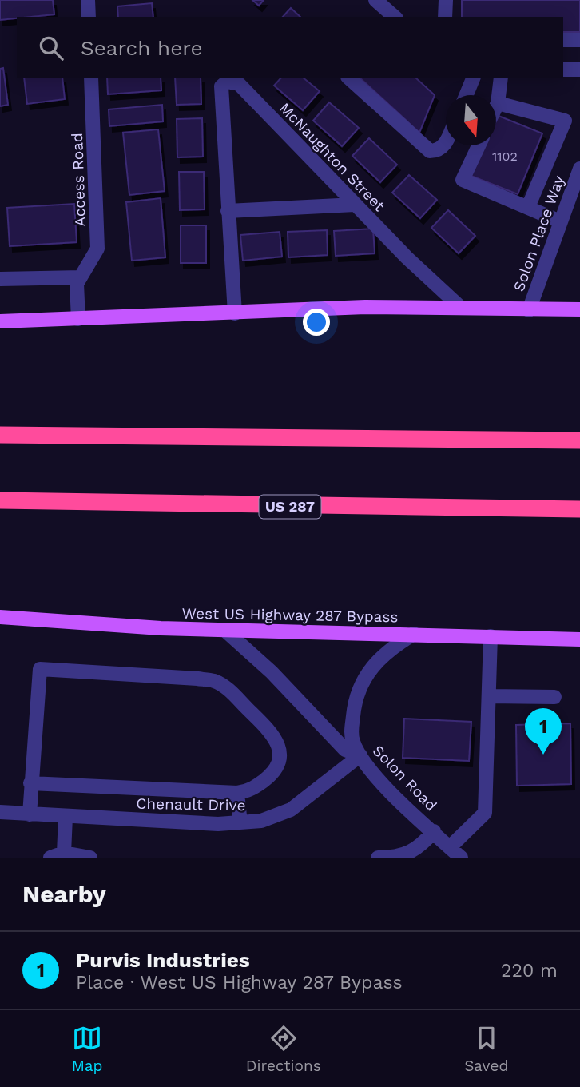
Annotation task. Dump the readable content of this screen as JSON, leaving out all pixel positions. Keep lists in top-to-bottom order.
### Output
{
  "streets": {
    "highway": ["US 287"],
    "main road": ["West US Highway 287 Bypass"],
    "street": [
      "McNaughton Street",
      "Access Road",
      "Solon Place Way",
      "Solon Road",
      "Chenault Drive"
    ]
  },
  "crossings": [
    ["West US Highway 287 Bypass", "Solon Road"],
    ["Solon Road", "Chenault Drive"]
  ],
  "house_numbers": ["1102"],
  "north": "bottom",
  "page": {
    "search": "Search here",
    "pins": "1",
    "heading": "Nearby",
    "list": [
      {
        "mark": "1",
        "name": "Purvis Industries",
        "note": "Place · West US Highway 287 Bypass",
        "value": "220 m"
      }
    ],
    "nav": ["Map", "Directions", "Saved"]
  }
}
